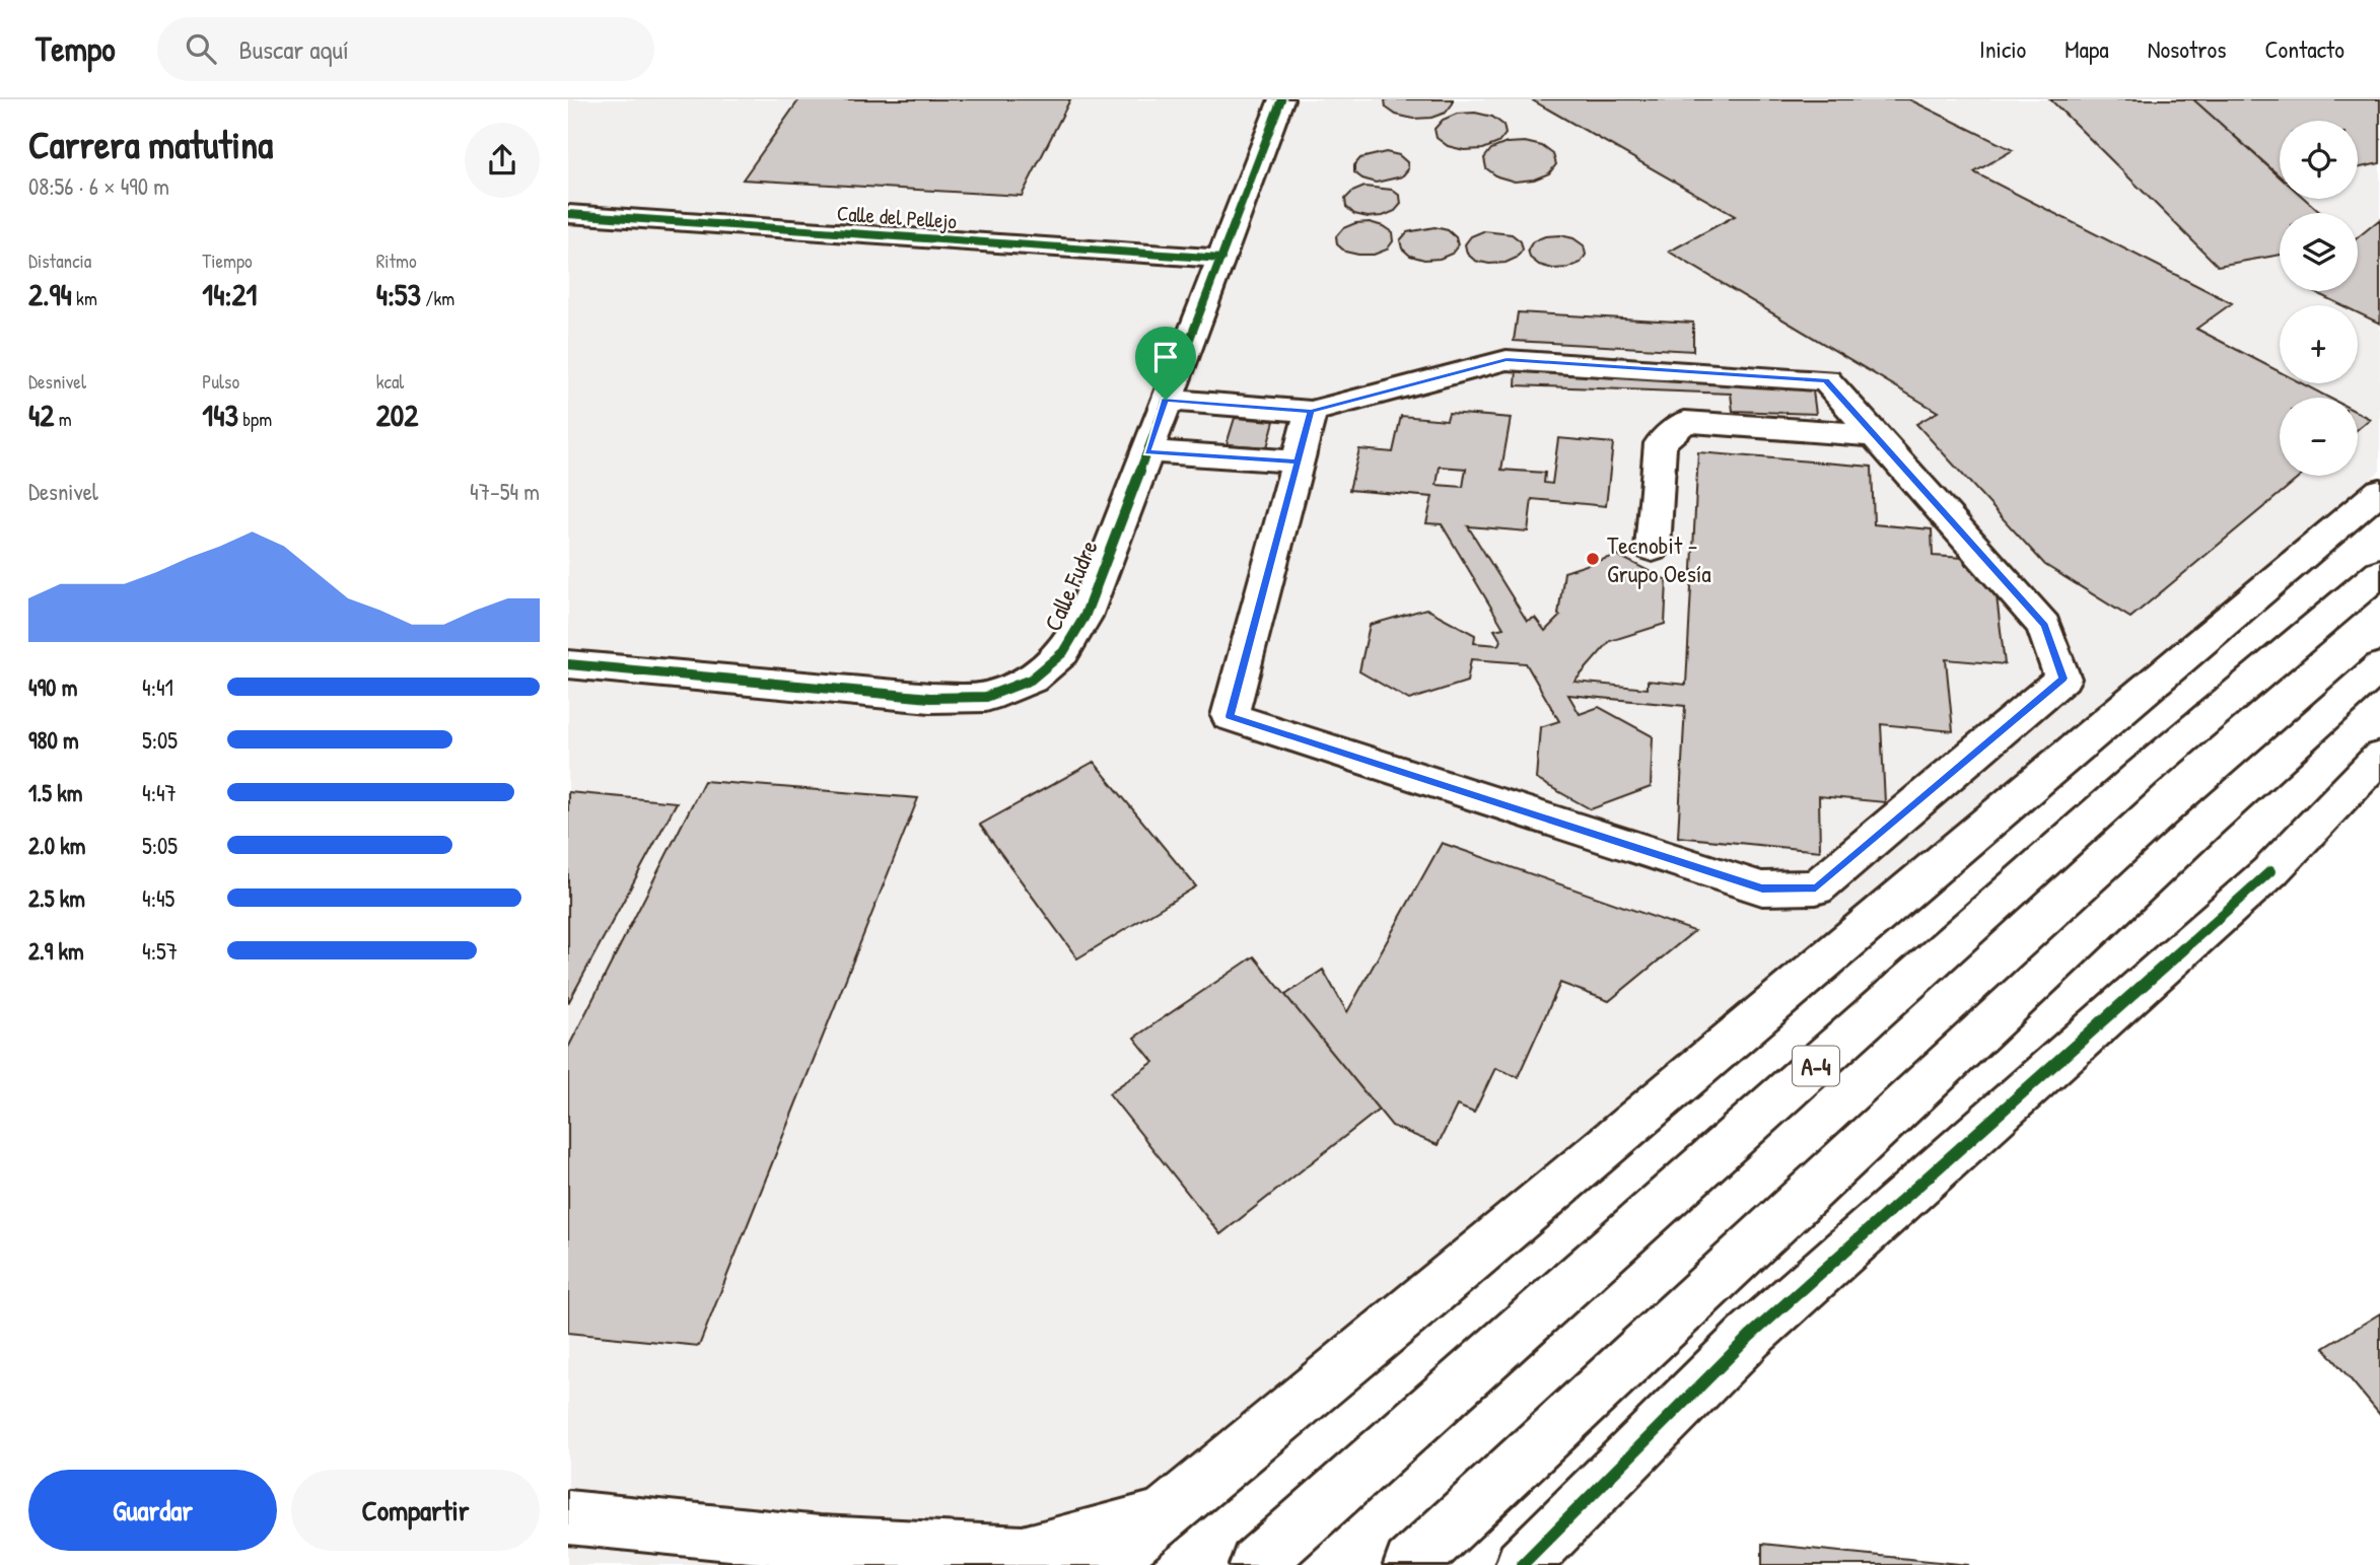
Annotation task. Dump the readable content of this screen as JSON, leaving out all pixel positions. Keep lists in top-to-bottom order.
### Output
{
  "streets": {
    "main road": ["Calle del Pellejo", "Calle Fudre", "A-4"]
  },
  "crossings": [
    ["Calle del Pellejo", "Calle Fudre"]
  ],
  "places": ["Tecnobit - Grupo Oesía"],
  "page": {
    "header": "Tempo",
    "search": "Buscar aquí",
    "nav": [
      "Inicio",
      "Mapa",
      "Nosotros",
      "Contacto"
    ],
    "heading": ["Carrera matutina", "08:56 · 6 × 490 m"],
    "map_buttons": ["+", "−"],
    "stats": [
      ["Distancia", "2.94 km"],
      ["Tiempo", "14:21"],
      ["Ritmo", "4:53 /km"],
      ["Desnivel", "42 m"],
      ["Pulso", "143 bpm"],
      ["kcal", "202"]
    ],
    "chart": ["Desnivel", "47–54 m"],
    "list": [
      {
        "name": "490 m",
        "note": "4:41"
      },
      {
        "name": "980 m",
        "note": "5:05"
      },
      {
        "name": "1.5 km",
        "note": "4:47"
      },
      {
        "name": "2.0 km",
        "note": "5:05"
      },
      {
        "name": "2.5 km",
        "note": "4:45"
      },
      {
        "name": "2.9 km",
        "note": "4:57"
      }
    ],
    "buttons": ["Guardar", "Compartir"]
  }
}
